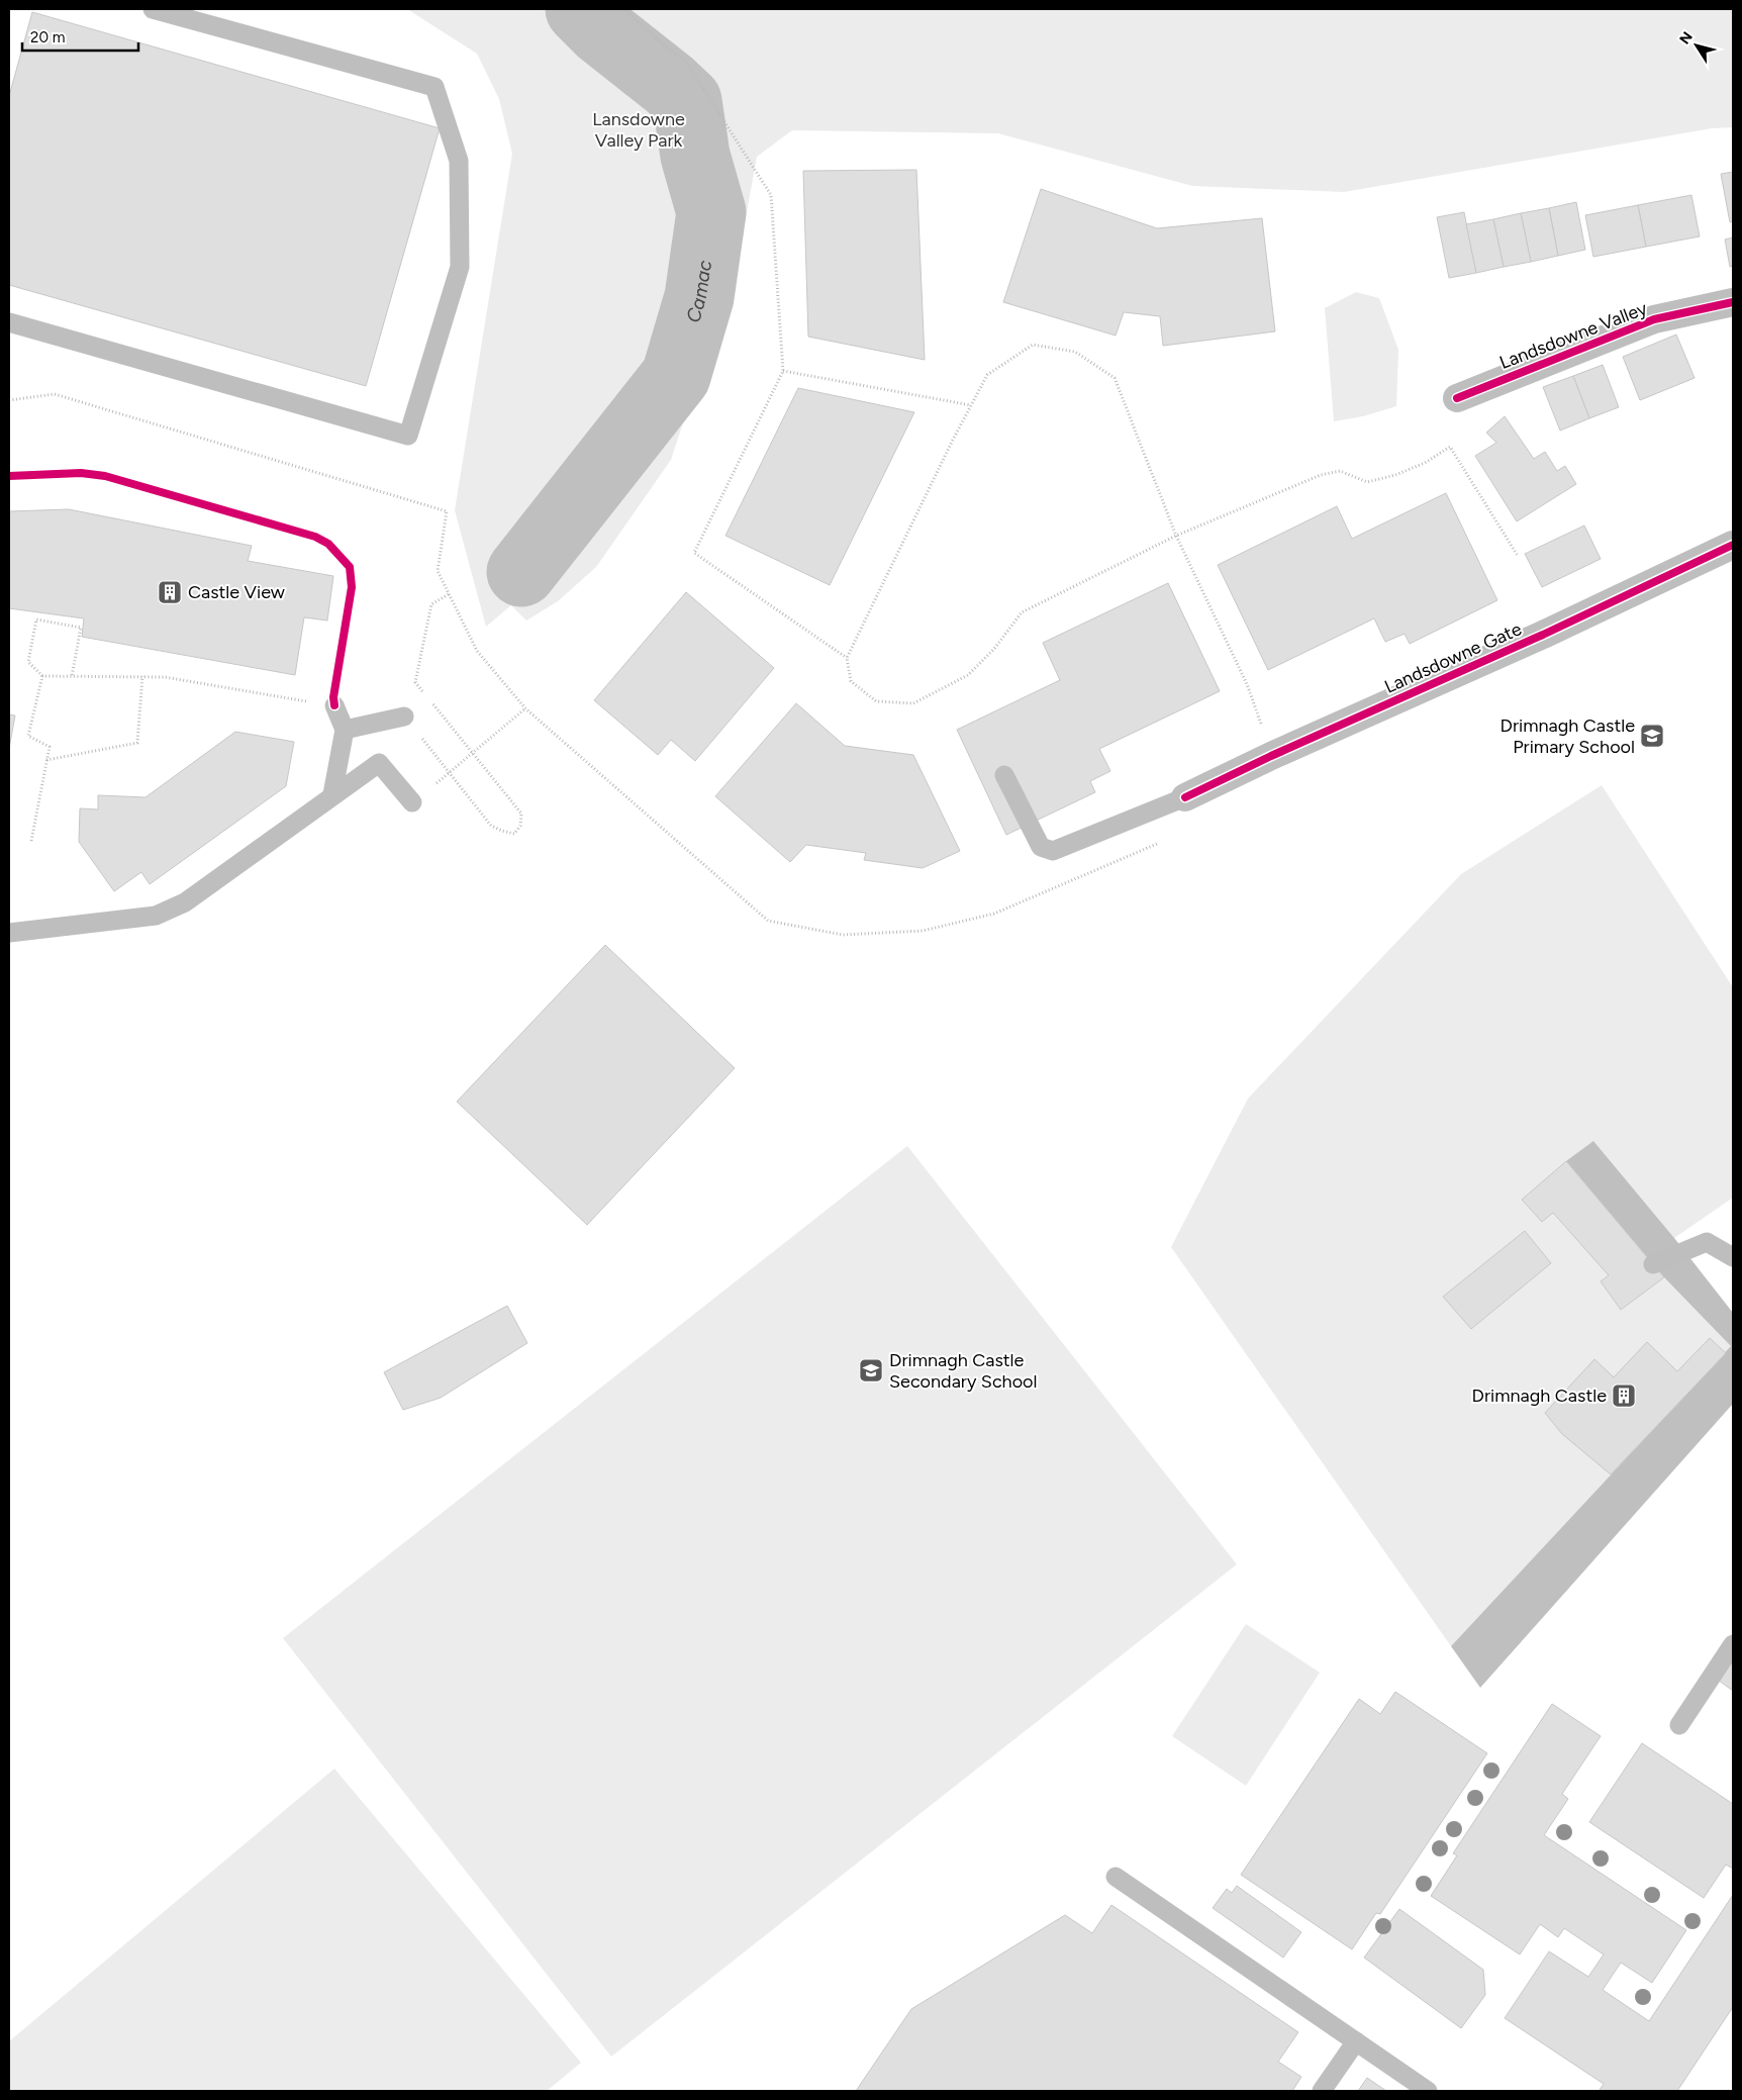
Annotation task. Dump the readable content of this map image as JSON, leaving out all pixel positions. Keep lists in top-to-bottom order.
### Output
{
  "streets": {
    "street": ["Landsdowne Valley", "Landsdowne Gate"]
  },
  "water": ["Camac"],
  "parks": ["Lansdowne Valley Park"],
  "places": {
    "building": ["Castle View", "Drimnagh Castle"],
    "school or university": ["Drimnagh Castle Primary School", "Drimnagh Castle Secondary School"]
  },
  "scale_bar": "20 m",
  "north": "top left"
}
